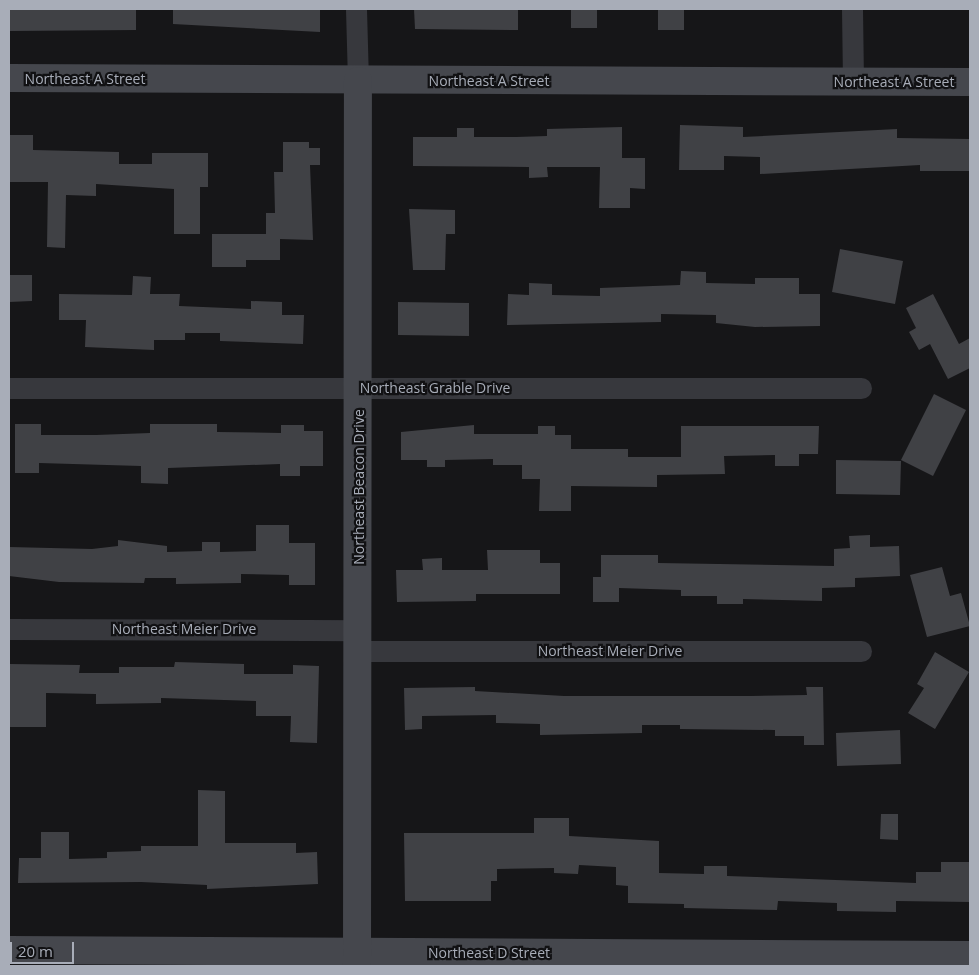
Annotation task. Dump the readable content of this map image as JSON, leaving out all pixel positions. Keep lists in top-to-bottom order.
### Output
{
  "streets": {
    "street": [
      "Northeast A Street",
      "Northeast Grable Drive",
      "Northeast Beacon Drive",
      "Northeast Meier Drive",
      "Northeast D Street"
    ]
  },
  "crossings": [
    ["Northeast A Street", "Northeast Beacon Drive"],
    ["Northeast Grable Drive", "Northeast Beacon Drive"],
    ["Northeast Beacon Drive", "Northeast Meier Drive"],
    ["Northeast Beacon Drive", "Northeast D Street"]
  ],
  "scale_bar": "20 m"
}
